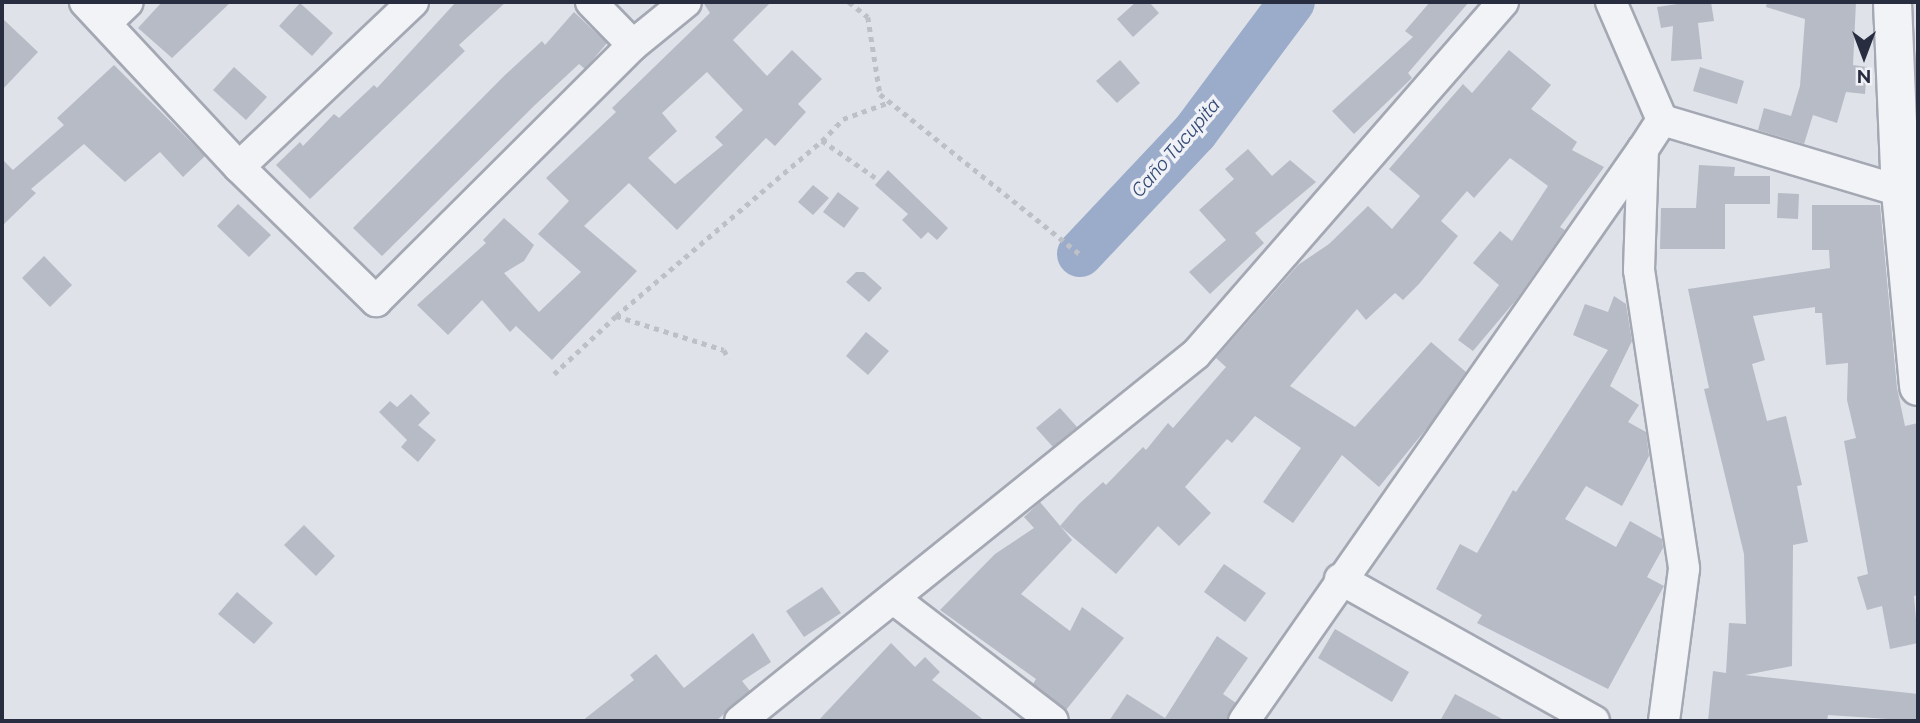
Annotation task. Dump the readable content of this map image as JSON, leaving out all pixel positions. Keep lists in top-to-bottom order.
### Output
{
  "water": ["Caño Tucupita"],
  "north": "bottom"
}
